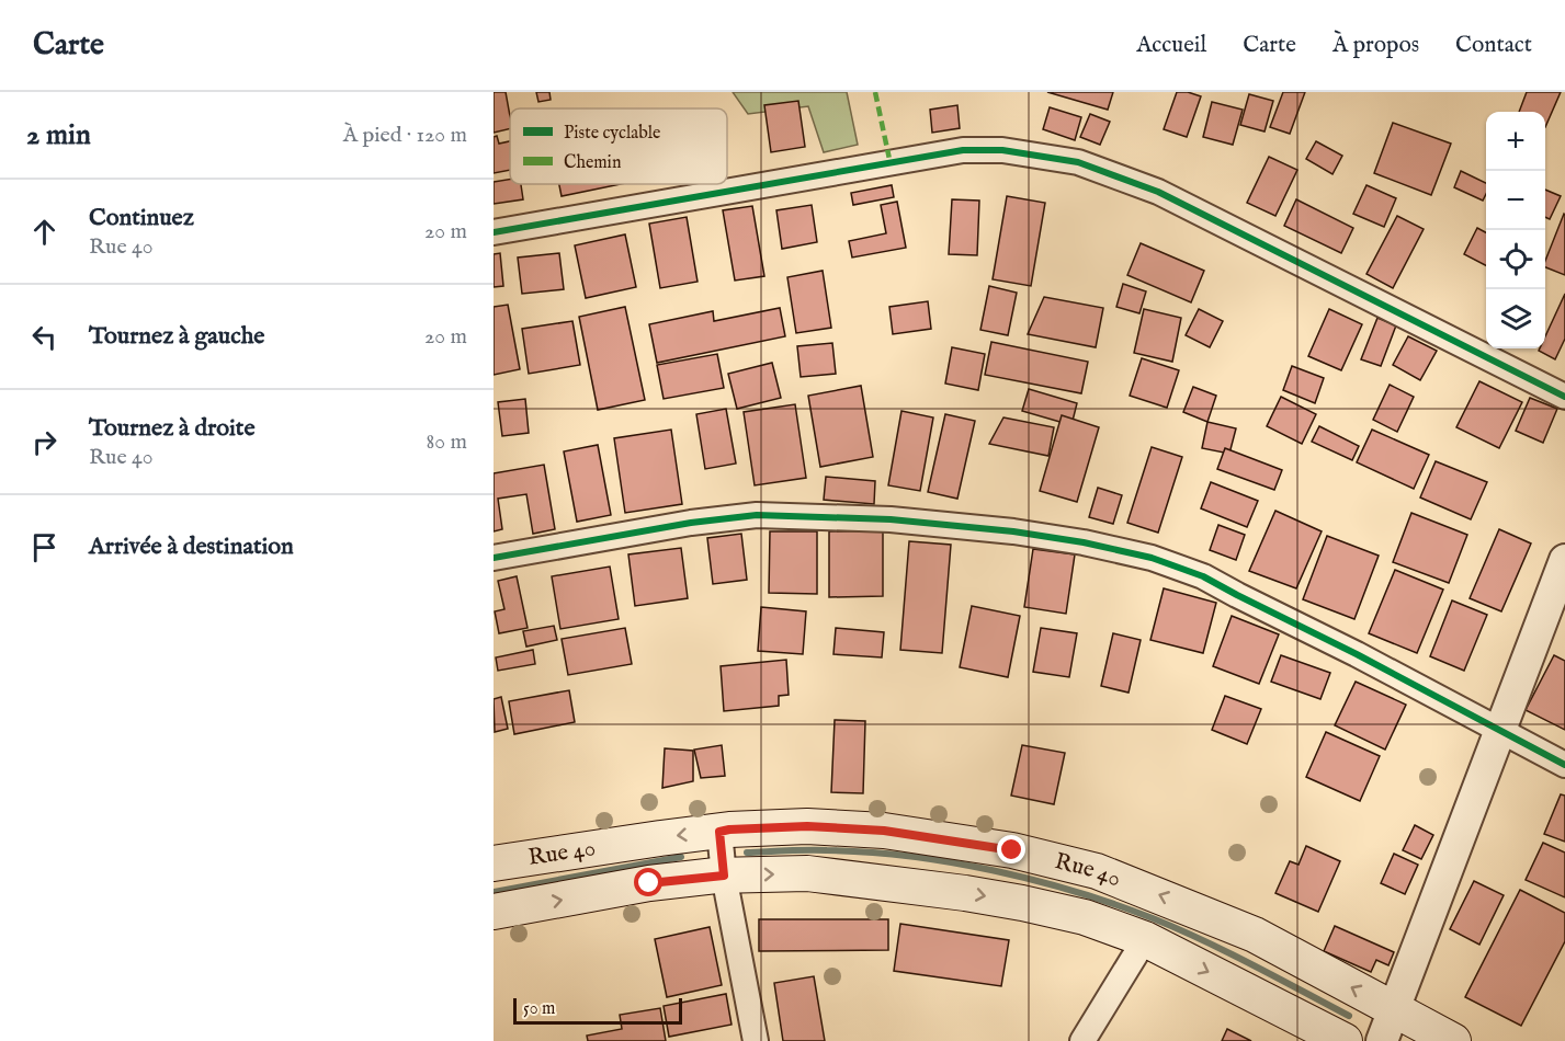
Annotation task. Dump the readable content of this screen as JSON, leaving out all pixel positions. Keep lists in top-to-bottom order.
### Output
{
  "streets": {
    "main road": ["Rue 40"]
  },
  "legend": ["Piste cyclable", "Chemin"],
  "scale_bar": "50 m",
  "page": {
    "header": "Carte",
    "nav": [
      "Accueil",
      "Carte",
      "À propos",
      "Contact"
    ],
    "heading": ["2 min", "À pied · 120 m"],
    "map_buttons": ["+", "−"],
    "list": [
      ["Continuez", "Rue 40", "20 m"],
      ["Tournez à gauche", "20 m"],
      ["Tournez à droite", "Rue 40", "80 m"],
      "Arrivée à destination"
    ],
    "scale": "50 m"
  }
}
